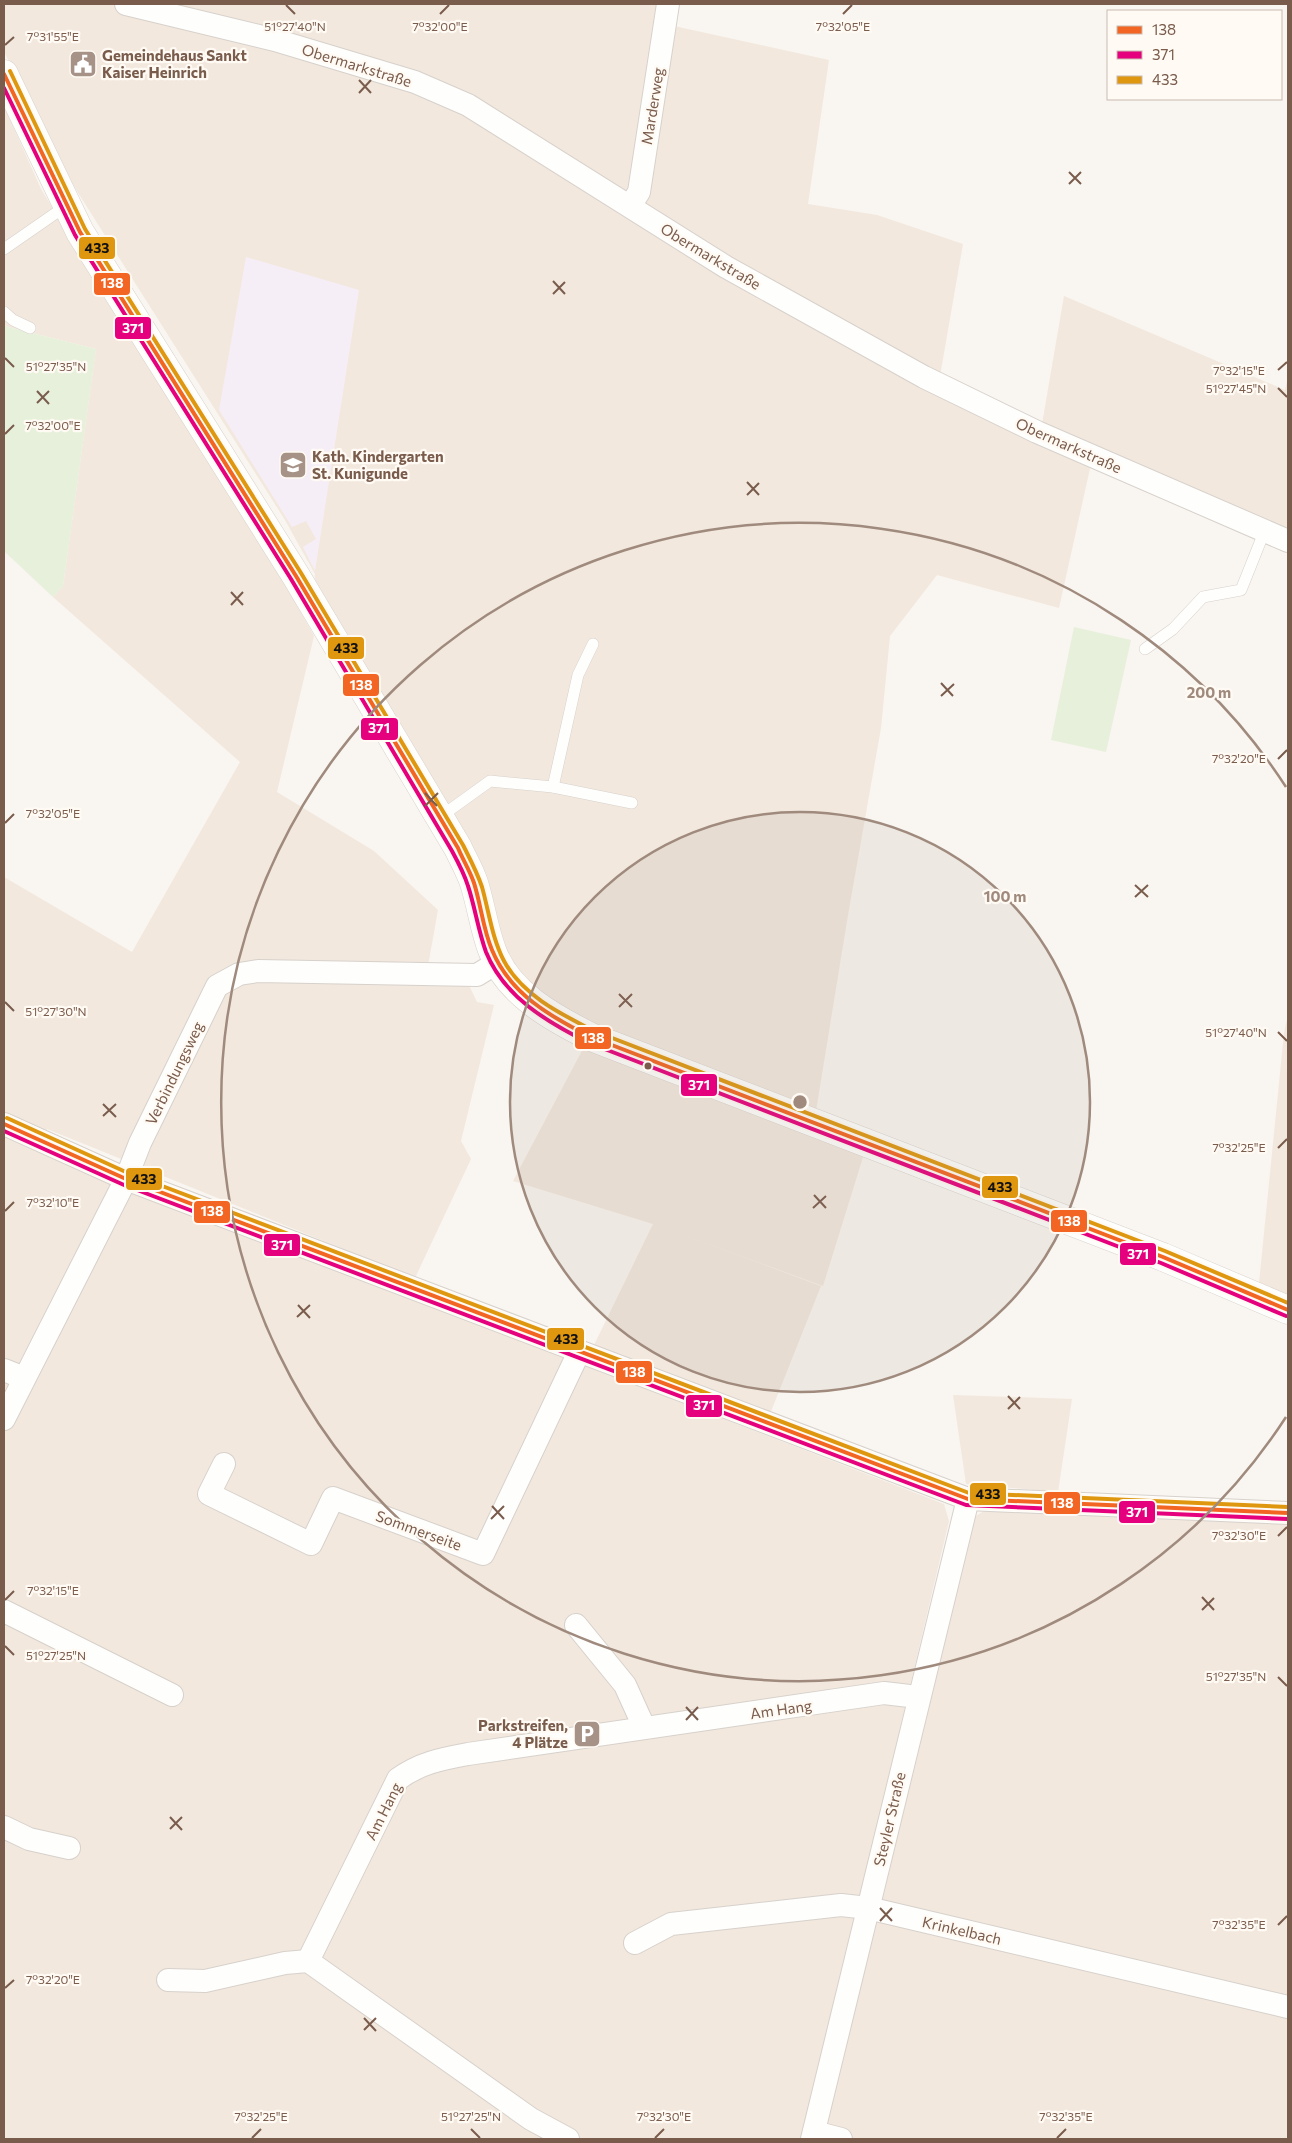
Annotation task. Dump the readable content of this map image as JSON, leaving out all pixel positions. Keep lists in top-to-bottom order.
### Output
{
  "streets": {
    "street": [
      "Obermarkstraße",
      "Marderweg",
      "Verbindungsweg",
      "Sommerseite",
      "Am Hang",
      "Steyler Straße",
      "Krinkelbach"
    ]
  },
  "crossings": [
    ["Obermarkstraße", "Marderweg"],
    ["Am Hang", "Steyler Straße"],
    ["Steyler Straße", "Krinkelbach"]
  ],
  "places": {
    "public building": ["Gemeindehaus Sankt Kaiser Heinrich"],
    "school or university": ["Kath. Kindergarten St. Kunigunde"],
    "parking": ["Parkstreifen, 4 Plätze"]
  },
  "lines": ["transit line 433", "transit line 138", "transit line 371"],
  "legend": ["138", "371", "433"],
  "coordinates": [
    "7°32'00\"E",
    "7°32'05\"E",
    "51°27'40\"N",
    "7°31'55\"E",
    "51°27'35\"N",
    "7°32'15\"E",
    "51°27'45\"N",
    "7°32'20\"E",
    "51°27'30\"N",
    "7°32'25\"E",
    "7°32'10\"E",
    "7°32'30\"E",
    "51°27'25\"N",
    "7°32'35\"E"
  ],
  "rings": ["200 m", "100 m"]
}
